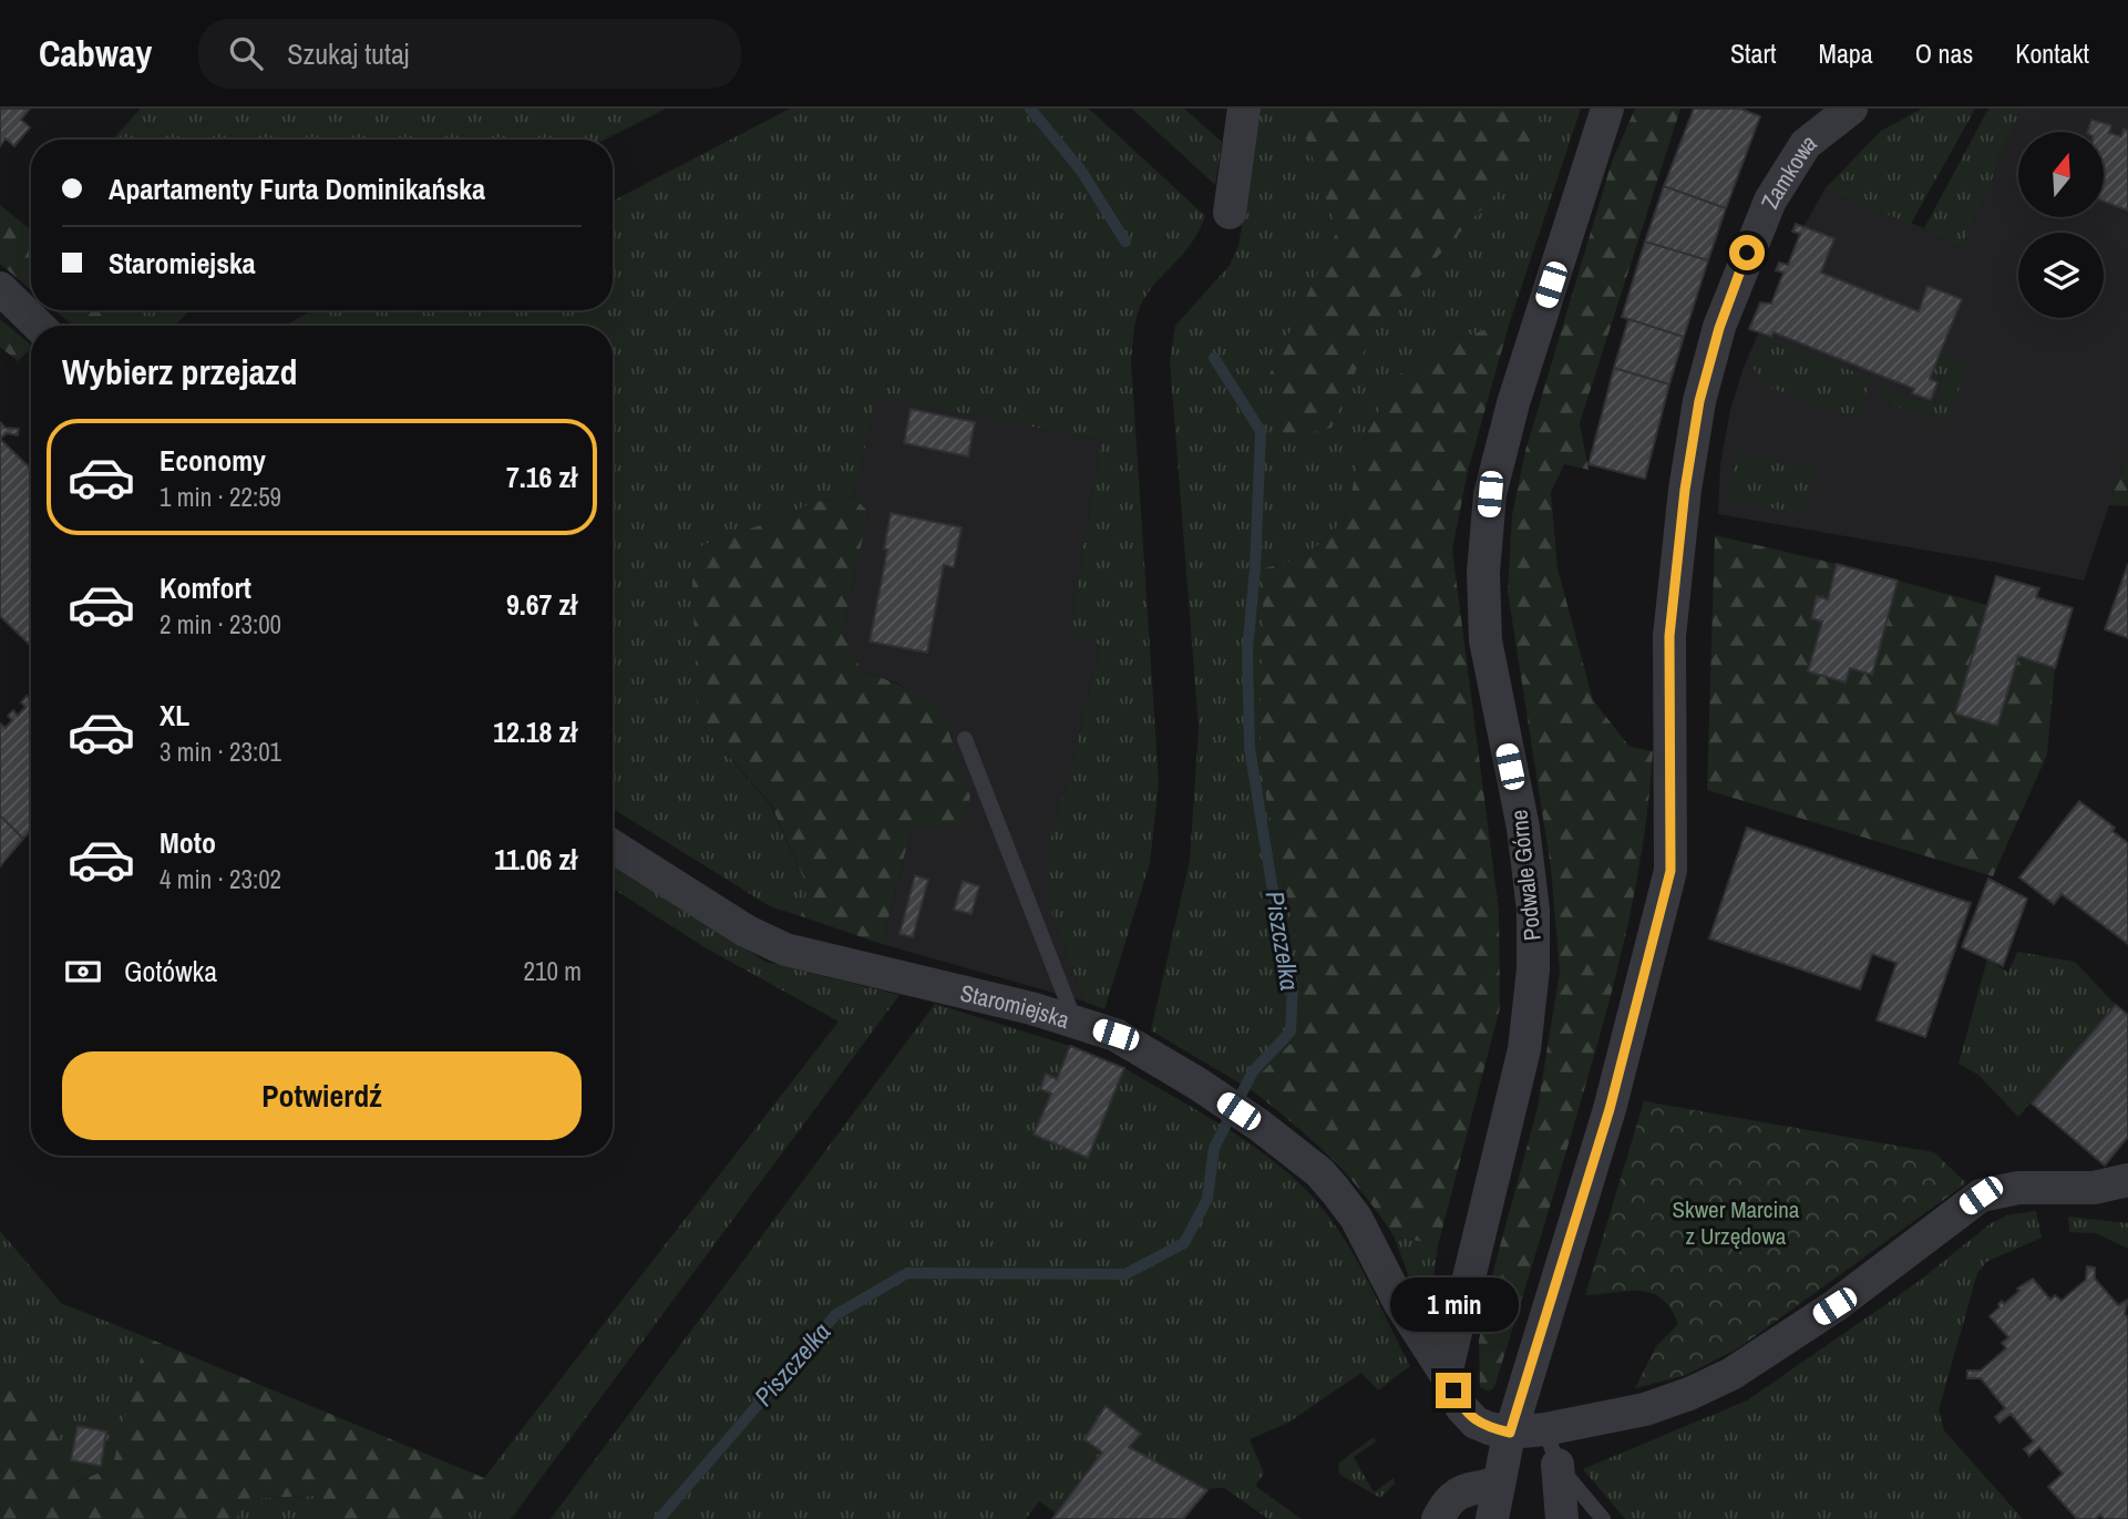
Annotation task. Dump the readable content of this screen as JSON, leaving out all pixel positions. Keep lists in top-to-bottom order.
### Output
{
  "streets": {
    "street": ["Zamkowa", "Podwale Górne", "Staromiejska"]
  },
  "crossings": [
    ["Zamkowa", "Staromiejska"],
    ["Podwale Górne", "Staromiejska"]
  ],
  "water": ["Piszczelka"],
  "parks": ["Skwer Marcina z Urzędowa"],
  "north": "top",
  "page": {
    "header": "Cabway",
    "search": "Szukaj tutaj",
    "nav": [
      "Start",
      "Mapa",
      "O nas",
      "Kontakt"
    ],
    "banner": ["Apartamenty Furta Dominikańska", "Staromiejska"],
    "heading": "Wybierz przejazd",
    "list": [
      {
        "name": "Economy",
        "note": "1 min · 22:59",
        "value": "7.16 zł"
      },
      {
        "name": "Komfort",
        "note": "2 min · 23:00",
        "value": "9.67 zł"
      },
      {
        "name": "XL",
        "note": "3 min · 23:01",
        "value": "12.18 zł"
      },
      {
        "name": "Moto",
        "note": "4 min · 23:02",
        "value": "11.06 zł"
      }
    ],
    "pay": ["Gotówka", "210 m"],
    "buttons": "Potwierdź",
    "bubble": "1 min"
  }
}
